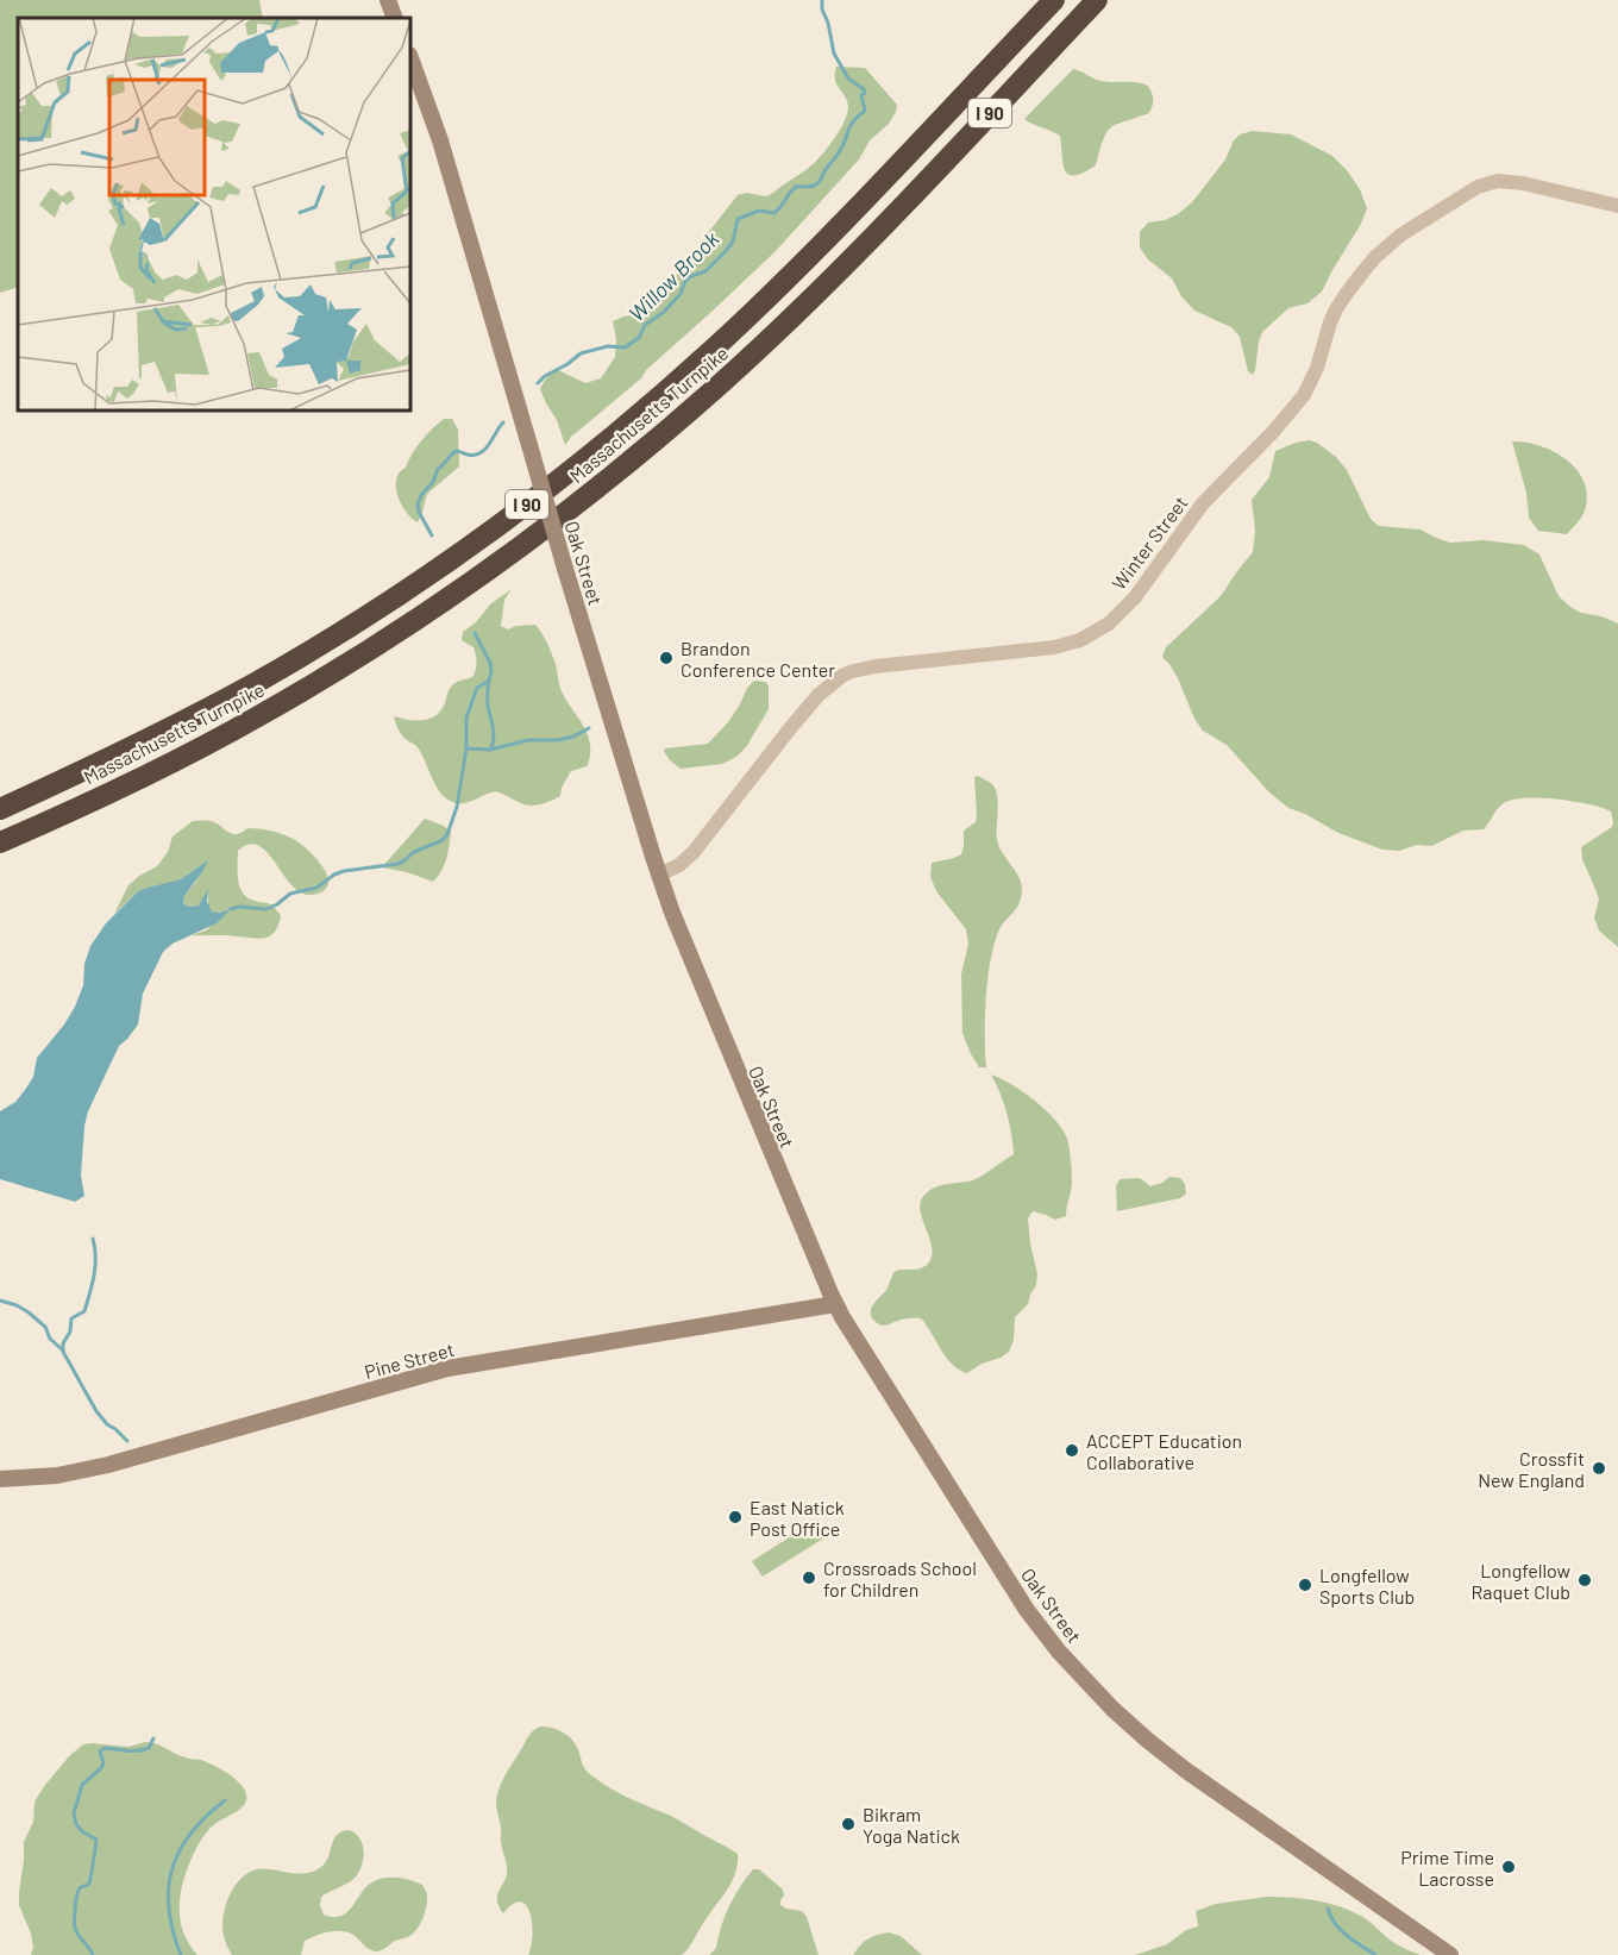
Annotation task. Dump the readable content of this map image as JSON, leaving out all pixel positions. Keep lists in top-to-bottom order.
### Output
{
  "streets": {
    "highway": ["I 90", "Massachusetts Turnpike"],
    "main road": ["Oak Street", "Pine Street"],
    "street": ["Winter Street"]
  },
  "crossings": [
    ["Winter Street", "Oak Street"],
    ["Oak Street", "Pine Street"]
  ],
  "water": ["Willow Brook"],
  "places": [
    "Brandon Conference Center",
    "ACCEPT Education Collaborative",
    "Crossfit New England",
    "East Natick Post Office",
    "Crossroads School for Children",
    "Longfellow Raquet Club",
    "Longfellow Sports Club",
    "Bikram Yoga Natick",
    "Prime Time Lacrosse"
  ]
}
